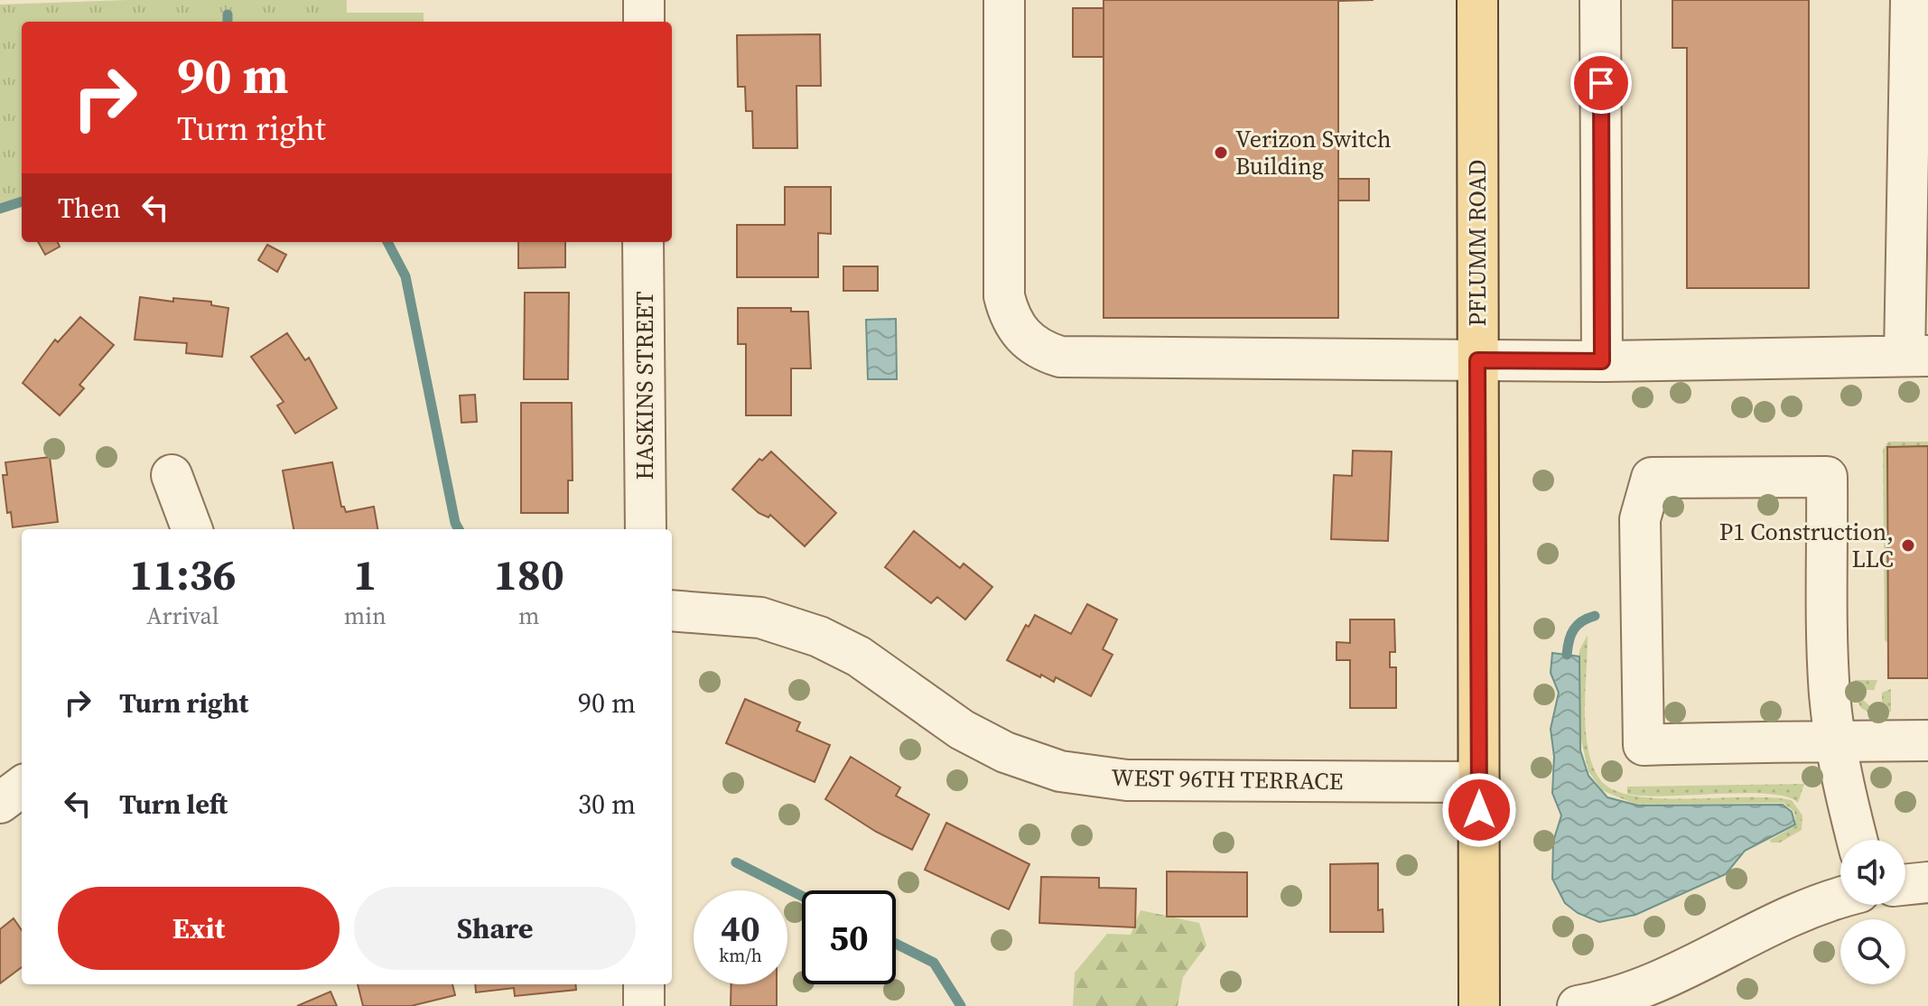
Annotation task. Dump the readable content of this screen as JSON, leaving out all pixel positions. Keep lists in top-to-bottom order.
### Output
{
  "streets": {
    "main road": ["PFLUMM ROAD"],
    "street": ["HASKINS STREET", "WEST 96TH TERRACE"]
  },
  "crossings": [
    ["PFLUMM ROAD", "WEST 96TH TERRACE"]
  ],
  "places": ["Verizon Switch Building", "P1 Construction, LLC"],
  "page": {
    "turn": ["90 m", "Turn right"],
    "then": "Then",
    "eta": [
      "11:36",
      "Arrival",
      "1",
      "min",
      "180",
      "m"
    ],
    "list": [
      {
        "name": "Turn right",
        "value": "90 m"
      },
      {
        "name": "Turn left",
        "value": "30 m"
      }
    ],
    "buttons": ["Exit", "Share"],
    "speed": "40 km/h",
    "limit": "50"
  }
}
